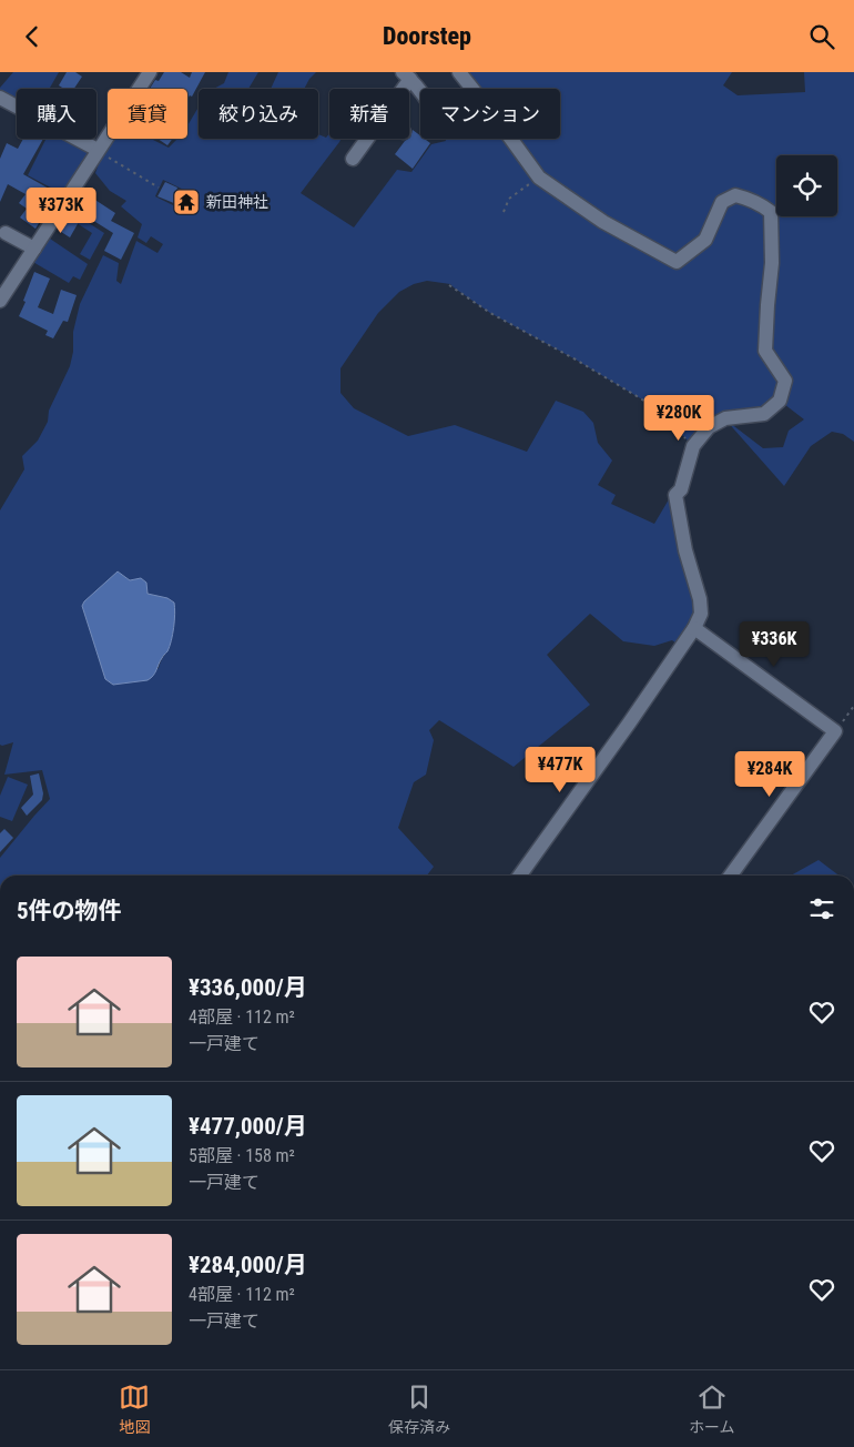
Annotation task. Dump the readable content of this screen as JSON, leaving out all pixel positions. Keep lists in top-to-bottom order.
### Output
{
  "places": {
    "temple": ["新田神社"]
  },
  "page": {
    "header": "Doorstep",
    "chip": [
      "購入",
      "賃貸",
      "絞り込み",
      "新着",
      "マンション"
    ],
    "price": [
      "¥373K",
      "¥280K",
      "¥336K",
      "¥477K",
      "¥284K"
    ],
    "heading": "5件の物件",
    "list": [
      {
        "name": "¥336,000/月",
        "note": "4部屋 · 112 m² · 一戸建て"
      },
      {
        "name": "¥477,000/月",
        "note": "5部屋 · 158 m² · 一戸建て"
      },
      {
        "name": "¥284,000/月",
        "note": "4部屋 · 112 m² · 一戸建て"
      }
    ],
    "tabs": ["地図", "保存済み", "ホーム"]
  }
}
